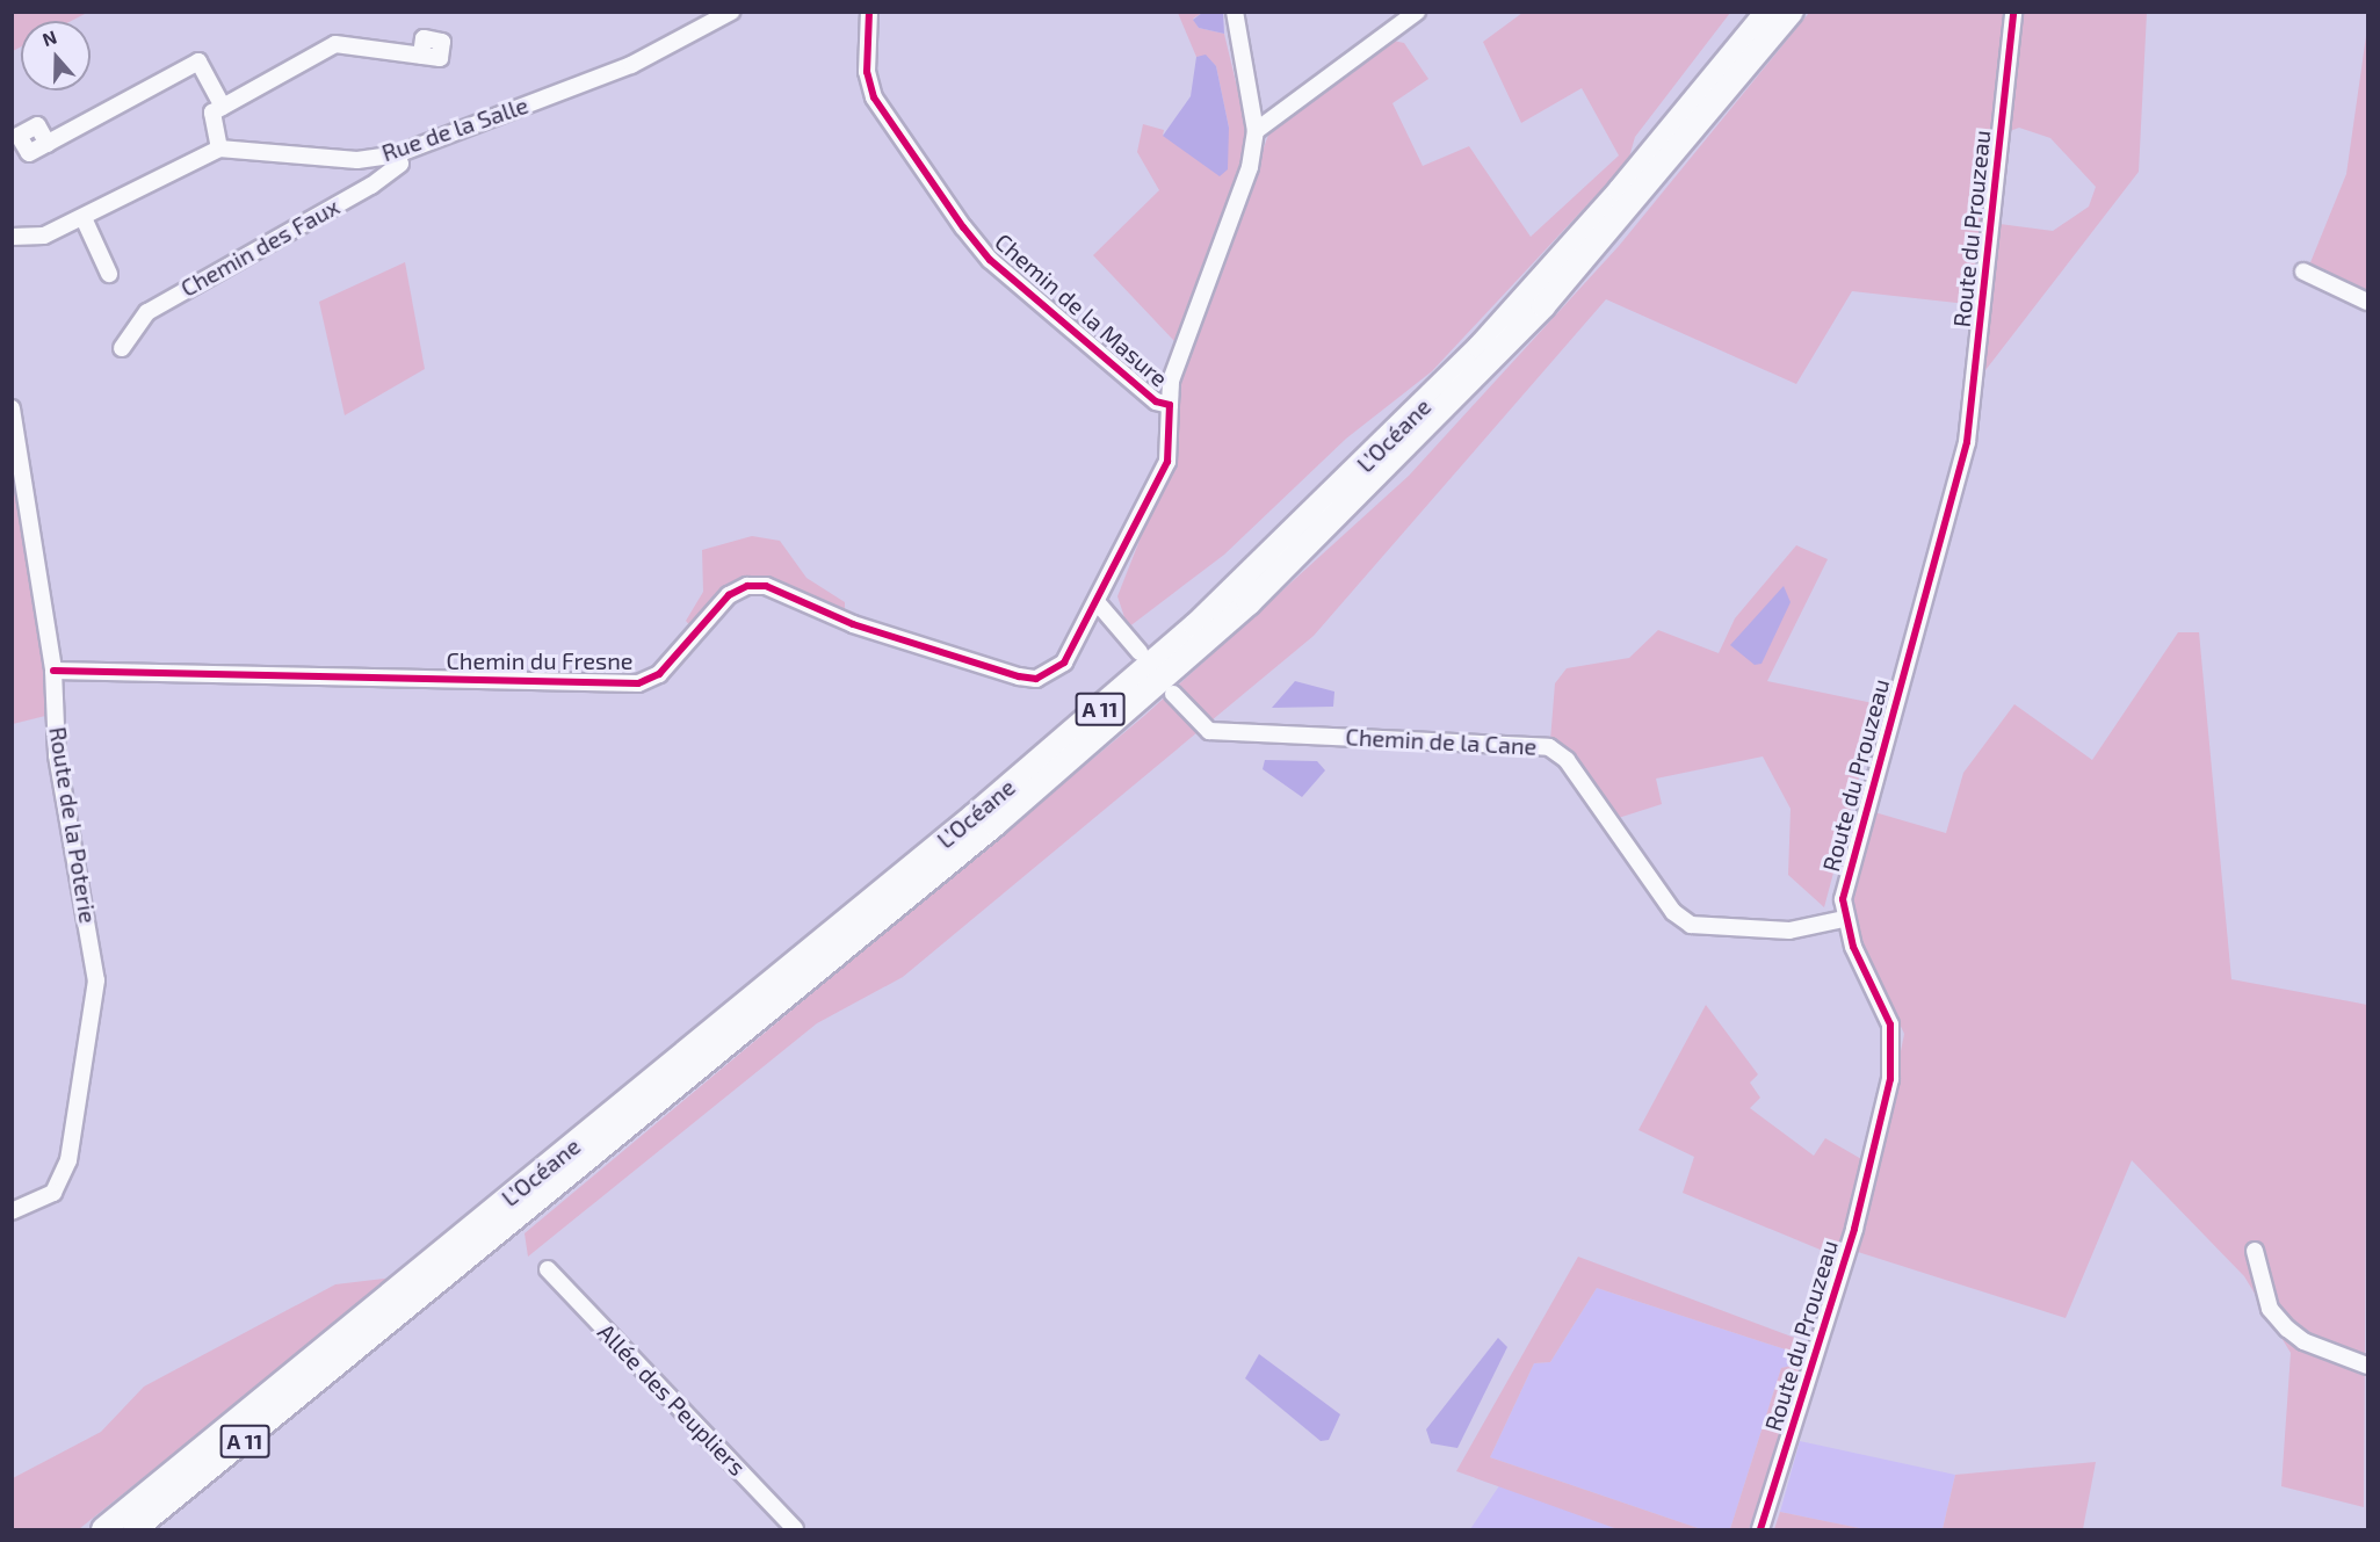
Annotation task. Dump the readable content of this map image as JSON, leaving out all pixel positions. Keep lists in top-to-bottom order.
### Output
{
  "streets": {
    "highway": ["L’Océane", "A 11"],
    "street": [
      "Rue de la Salle",
      "Route du Prouzeau",
      "Chemin des Faux",
      "Chemin de la Masure",
      "Chemin du Fresne",
      "Chemin de la Cane",
      "Route de la Poterie",
      "Allée des Peupliers"
    ]
  },
  "crossings": [
    ["Rue de la Salle", "Chemin des Faux"],
    ["Route du Prouzeau", "Chemin de la Cane"],
    ["Chemin de la Masure", "Chemin du Fresne"],
    ["Chemin du Fresne", "Route de la Poterie"]
  ],
  "north": "top"
}
